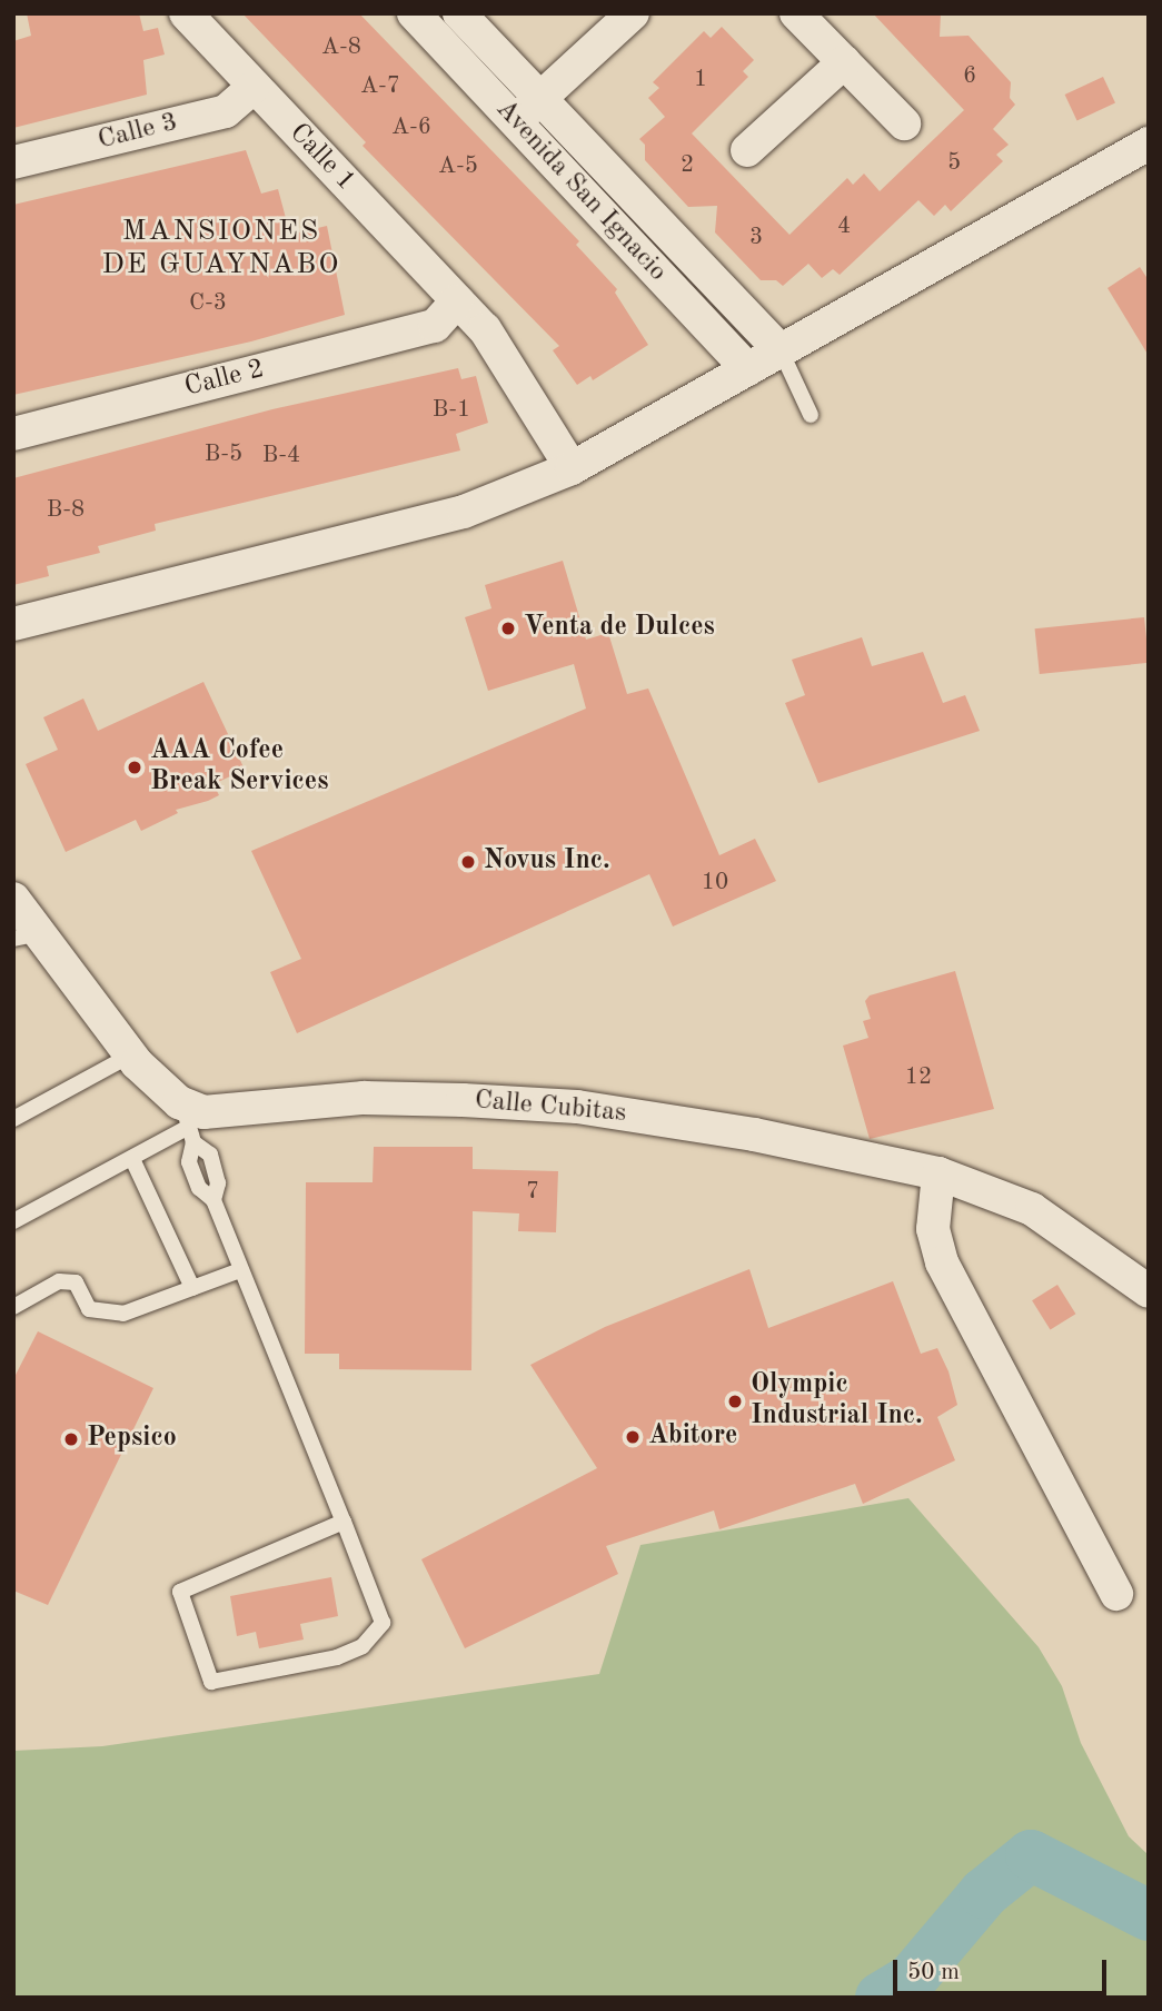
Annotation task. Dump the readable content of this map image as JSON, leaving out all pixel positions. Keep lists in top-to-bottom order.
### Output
{
  "streets": {
    "street": [
      "Calle 3",
      "Calle 1",
      "Avenida San Ignacio",
      "Calle 2",
      "Calle Cubitas"
    ]
  },
  "crossings": [
    ["Calle 3", "Calle 1"],
    ["Calle 1", "Calle 2"]
  ],
  "districts": ["MANSIONES DE GUAYNABO"],
  "places": [
    "Venta de Dulces",
    "AAA Cofee Break Services",
    "Novus Inc.",
    "Olympic Industrial Inc.",
    "Abitore",
    "Pepsico"
  ],
  "house_numbers": [
    "A-8",
    "6",
    "1",
    "A-7",
    "A-6",
    "5",
    "2",
    "A-5",
    "4",
    "3",
    "C-3",
    "B-1",
    "B-5",
    "B-4",
    "B-8",
    "10",
    "12",
    "7"
  ],
  "scale_bar": "50 m"
}
